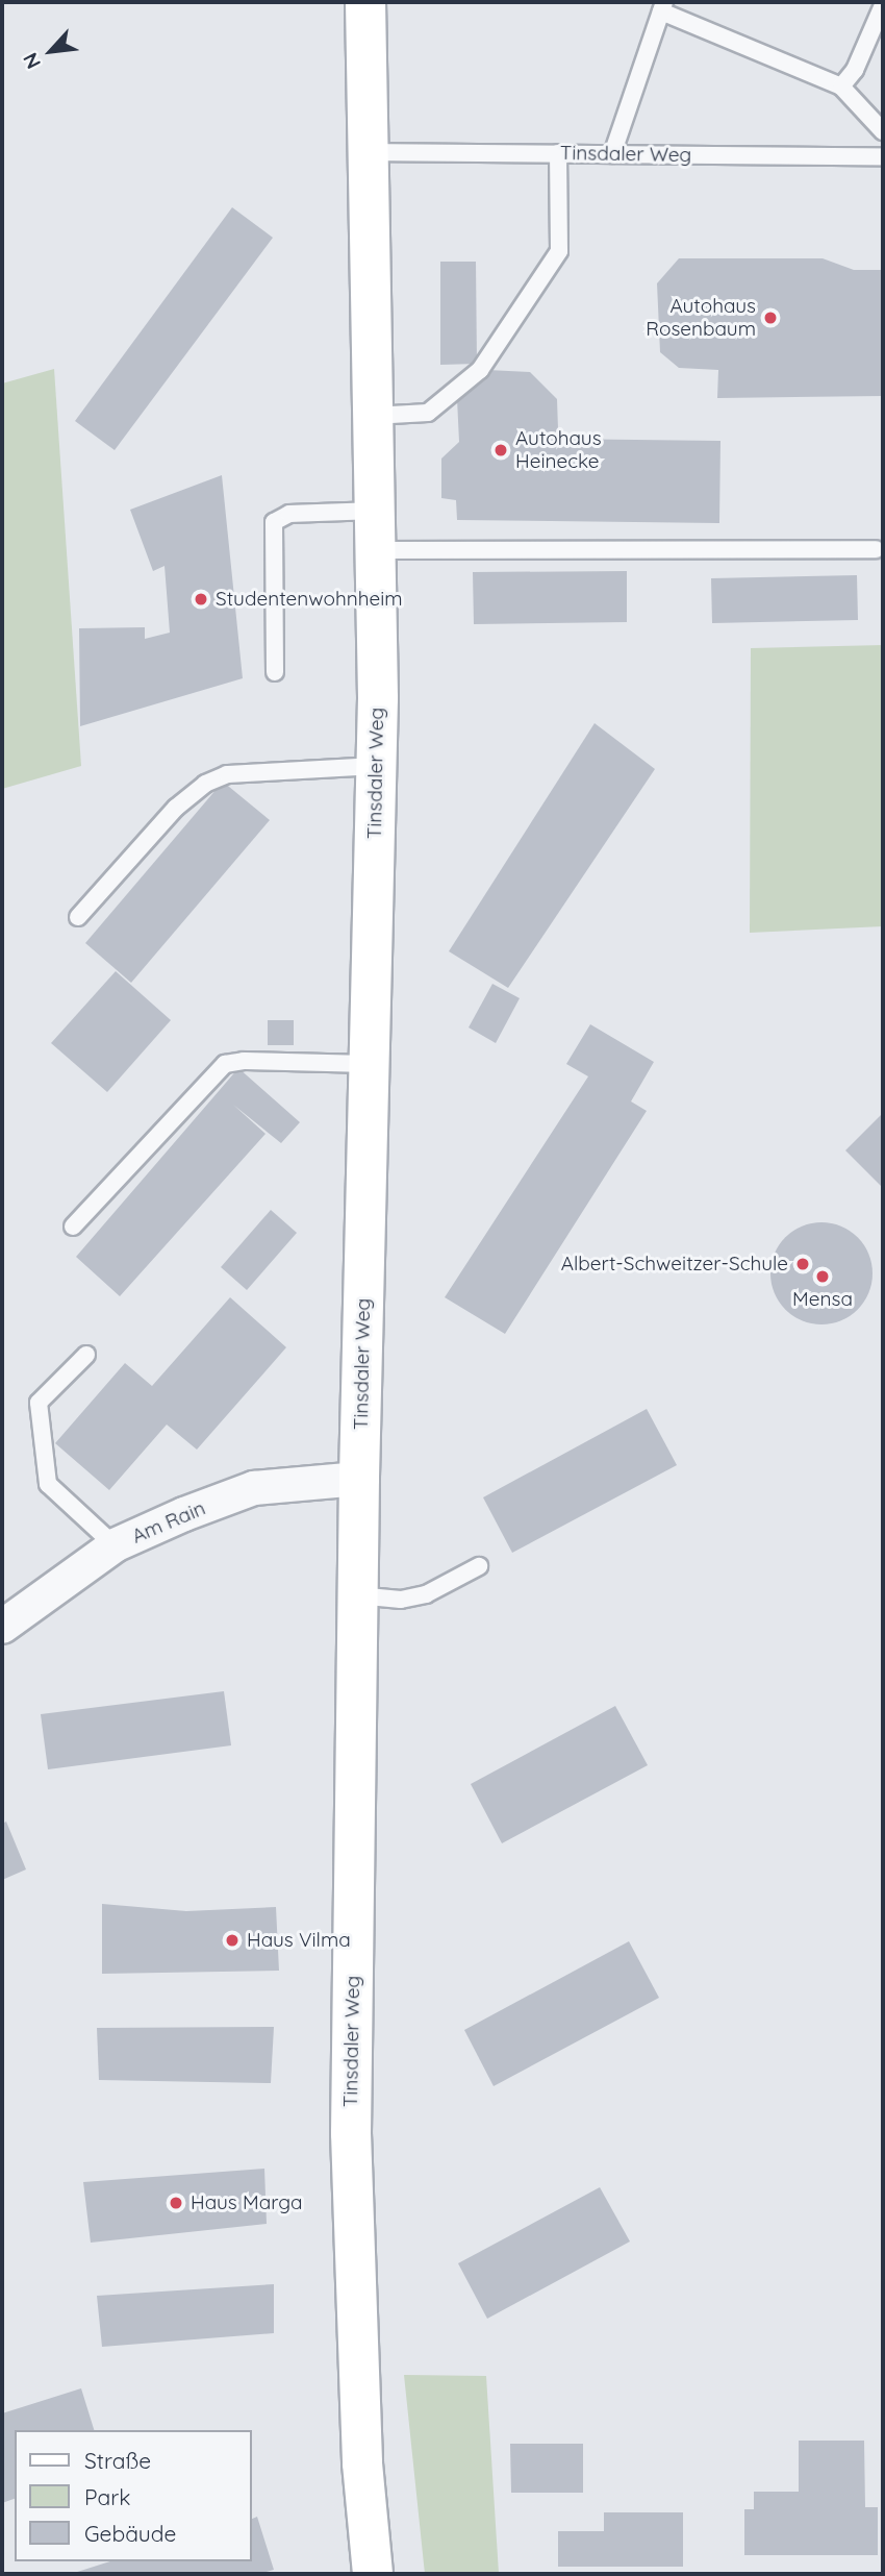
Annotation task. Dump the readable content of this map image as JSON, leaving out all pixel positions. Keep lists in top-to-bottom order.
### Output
{
  "streets": {
    "street": ["Tinsdaler Weg", "Am Rain"]
  },
  "crossings": [
    ["Tinsdaler Weg", "Am Rain"]
  ],
  "places": [
    "Autohaus Rosenbaum",
    "Autohaus Heinecke",
    "Studentenwohnheim",
    "Albert-Schweitzer-Schule",
    "Mensa",
    "Haus Vilma",
    "Haus Marga"
  ],
  "legend": ["Straße", "Park", "Gebäude"],
  "north": "bottom left"
}
